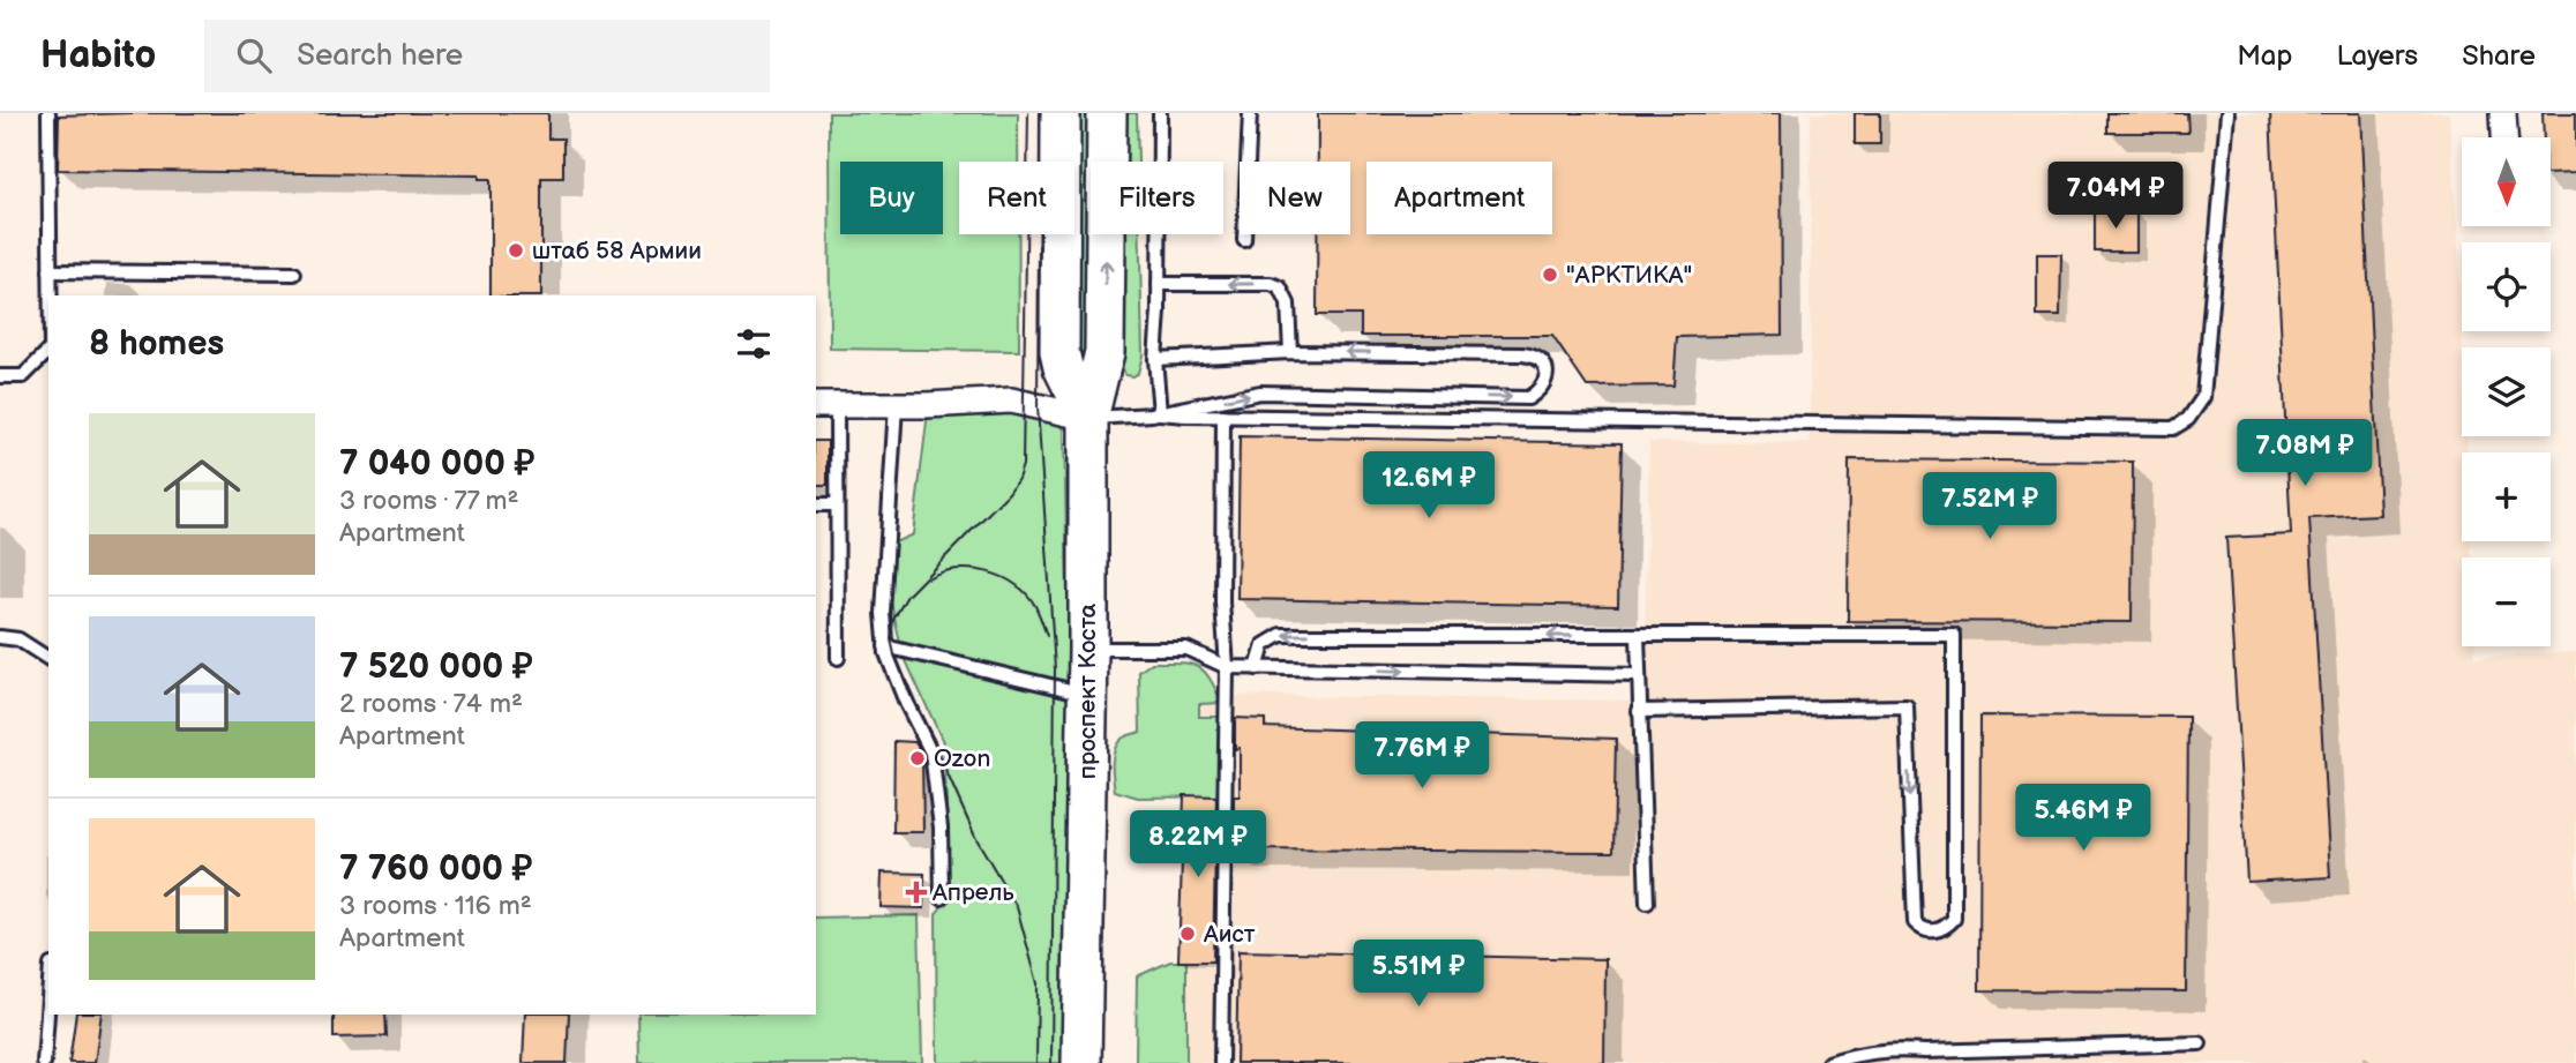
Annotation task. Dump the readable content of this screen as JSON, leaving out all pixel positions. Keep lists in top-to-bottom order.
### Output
{
  "streets": {
    "main road": ["проспект Коста"]
  },
  "places": {
    "other": [
      "штаб 58 Армии",
      "\"АРКТИКА\"",
      "Ozon",
      "Аист"
    ],
    "health": ["Апрель"]
  },
  "north": "bottom",
  "page": {
    "header": "Habito",
    "search": "Search here",
    "nav": ["Map", "Layers", "Share"],
    "map_buttons": ["+", "−"],
    "price": [
      "7.04M ₽",
      "7.08M ₽",
      "12.6M ₽",
      "7.52M ₽",
      "7.76M ₽",
      "5.46M ₽",
      "8.22M ₽",
      "5.51M ₽"
    ],
    "chip": [
      "Buy",
      "Rent",
      "Filters",
      "New",
      "Apartment"
    ],
    "heading": "8 homes",
    "list": [
      {
        "name": "7 040 000 ₽",
        "note": "3 rooms · 77 m² · Apartment"
      },
      {
        "name": "7 520 000 ₽",
        "note": "2 rooms · 74 m² · Apartment"
      },
      {
        "name": "7 760 000 ₽",
        "note": "3 rooms · 116 m² · Apartment"
      }
    ]
  }
}
